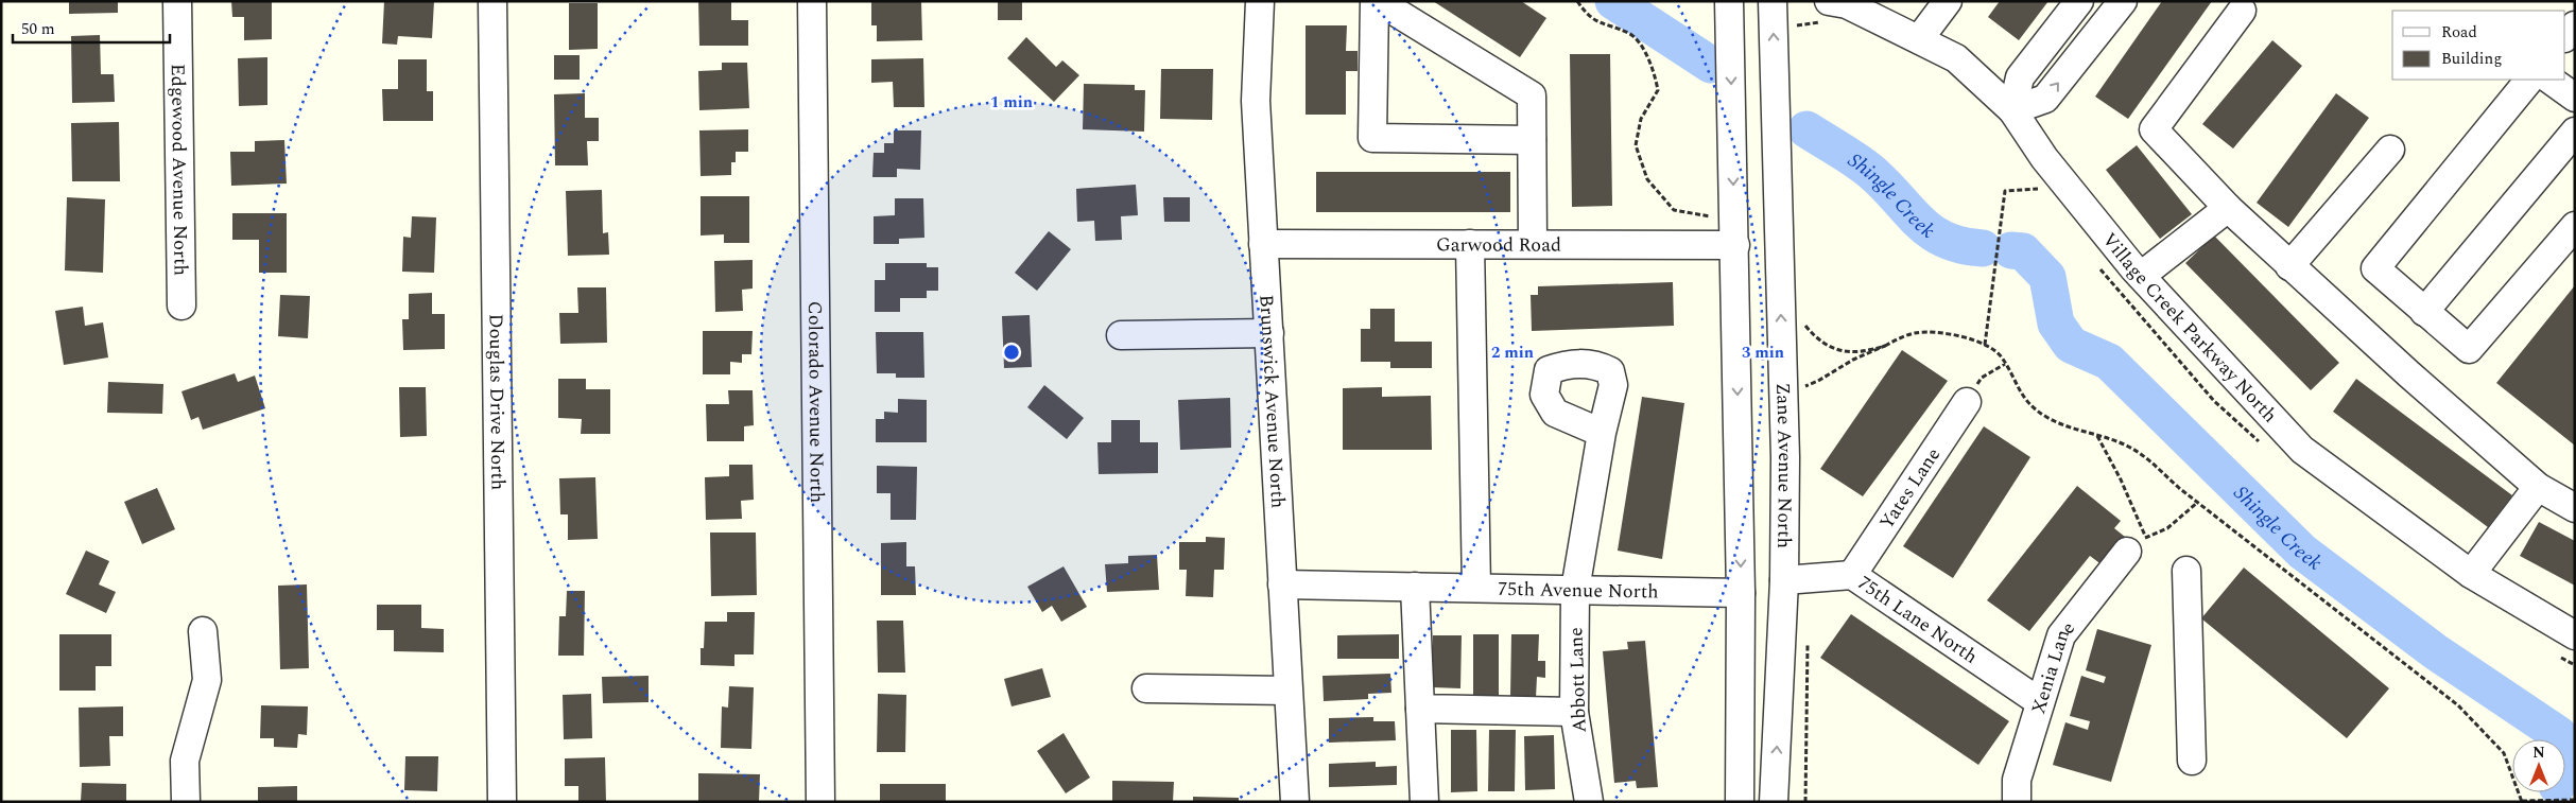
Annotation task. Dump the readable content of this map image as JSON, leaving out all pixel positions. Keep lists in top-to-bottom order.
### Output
{
  "streets": {
    "street": [
      "Edgewood Avenue North",
      "Garwood Road",
      "Village Creek Parkway North",
      "Douglas Drive North",
      "Colorado Avenue North",
      "Brunswick Avenue North",
      "Zane Avenue North",
      "Yates Lane",
      "75th Avenue North",
      "75th Lane North",
      "Xenia Lane",
      "Abbott Lane"
    ]
  },
  "crossings": [
    ["Garwood Road", "Brunswick Avenue North"],
    ["Brunswick Avenue North", "75th Avenue North"],
    ["Zane Avenue North", "75th Lane North"],
    ["Yates Lane", "75th Lane North"],
    ["75th Avenue North", "Abbott Lane"],
    ["75th Lane North", "Xenia Lane"]
  ],
  "water": ["Shingle Creek"],
  "legend": ["Road", "Building"],
  "scale_bar": "50 m",
  "north": "top",
  "rings": ["1 min", "2 min", "3 min"]
}
